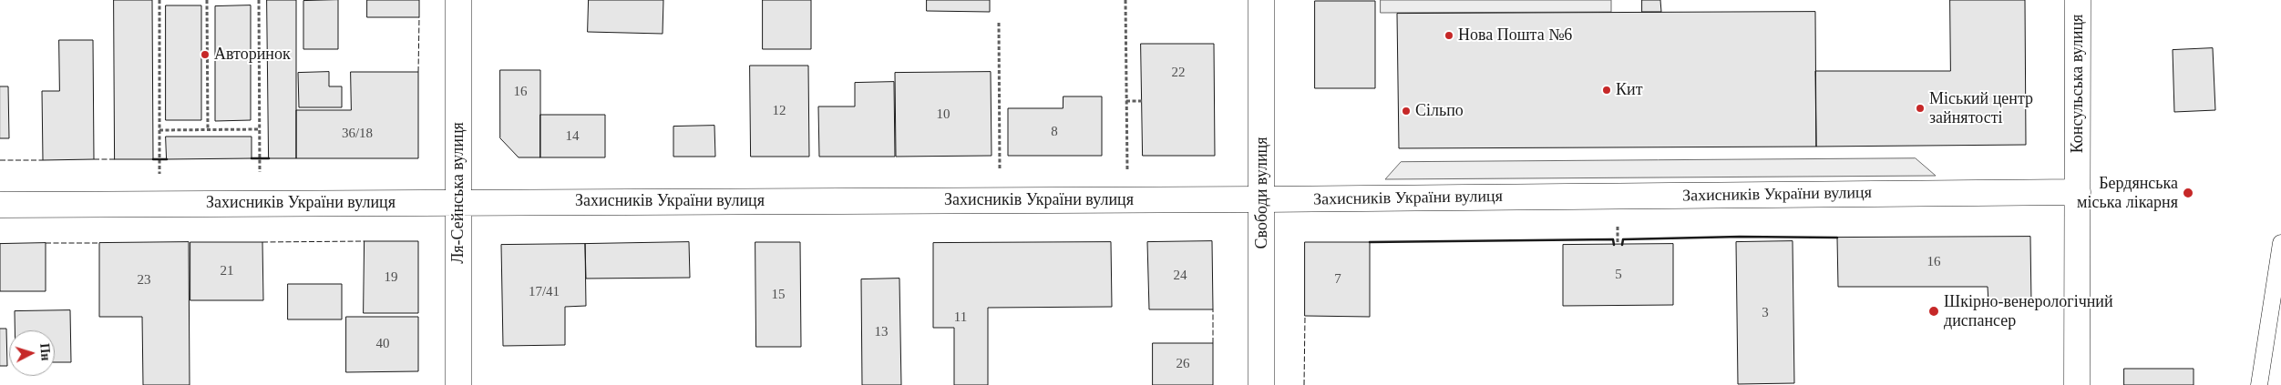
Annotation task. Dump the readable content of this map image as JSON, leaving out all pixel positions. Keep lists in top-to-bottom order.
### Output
{
  "streets": {
    "street": [
      "Консульська вулиця",
      "Ля-Сейнська вулиця",
      "Свободи вулиця",
      "Захисників України вулиця"
    ]
  },
  "crossings": [
    ["Консульська вулиця", "Захисників України вулиця"],
    ["Ля-Сейнська вулиця", "Захисників України вулиця"],
    ["Свободи вулиця", "Захисників України вулиця"]
  ],
  "places": [
    "Нова Пошта №6",
    "Авторинок",
    "Кит",
    "Міський центр зайнятості",
    "Сільпо",
    "Бердянська міська лікарня",
    "Шкірно-венерологічний диспансер"
  ],
  "house_numbers": [
    "22",
    "16",
    "12",
    "10",
    "8",
    "36/18",
    "14",
    "16",
    "21",
    "5",
    "24",
    "19",
    "7",
    "23",
    "17/41",
    "15",
    "3",
    "11",
    "13",
    "40",
    "26"
  ],
  "north": "right"
}
